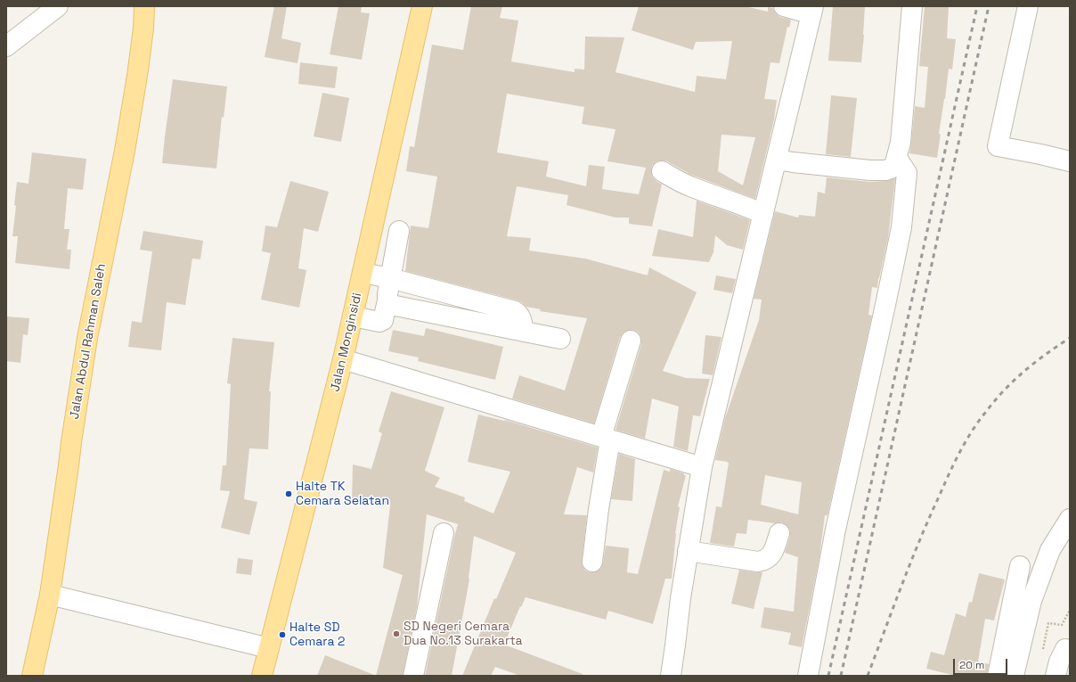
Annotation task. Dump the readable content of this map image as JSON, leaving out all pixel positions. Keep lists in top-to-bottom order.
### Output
{
  "streets": {
    "main road": ["Jalan Abdul Rahman Saleh", "Jalan Monginsidi"]
  },
  "places": ["Halte TK Cemara Selatan", "SD Negeri Cemara Dua No.13 Surakarta", "Halte SD Cemara 2"],
  "scale_bar": "20 m"
}
